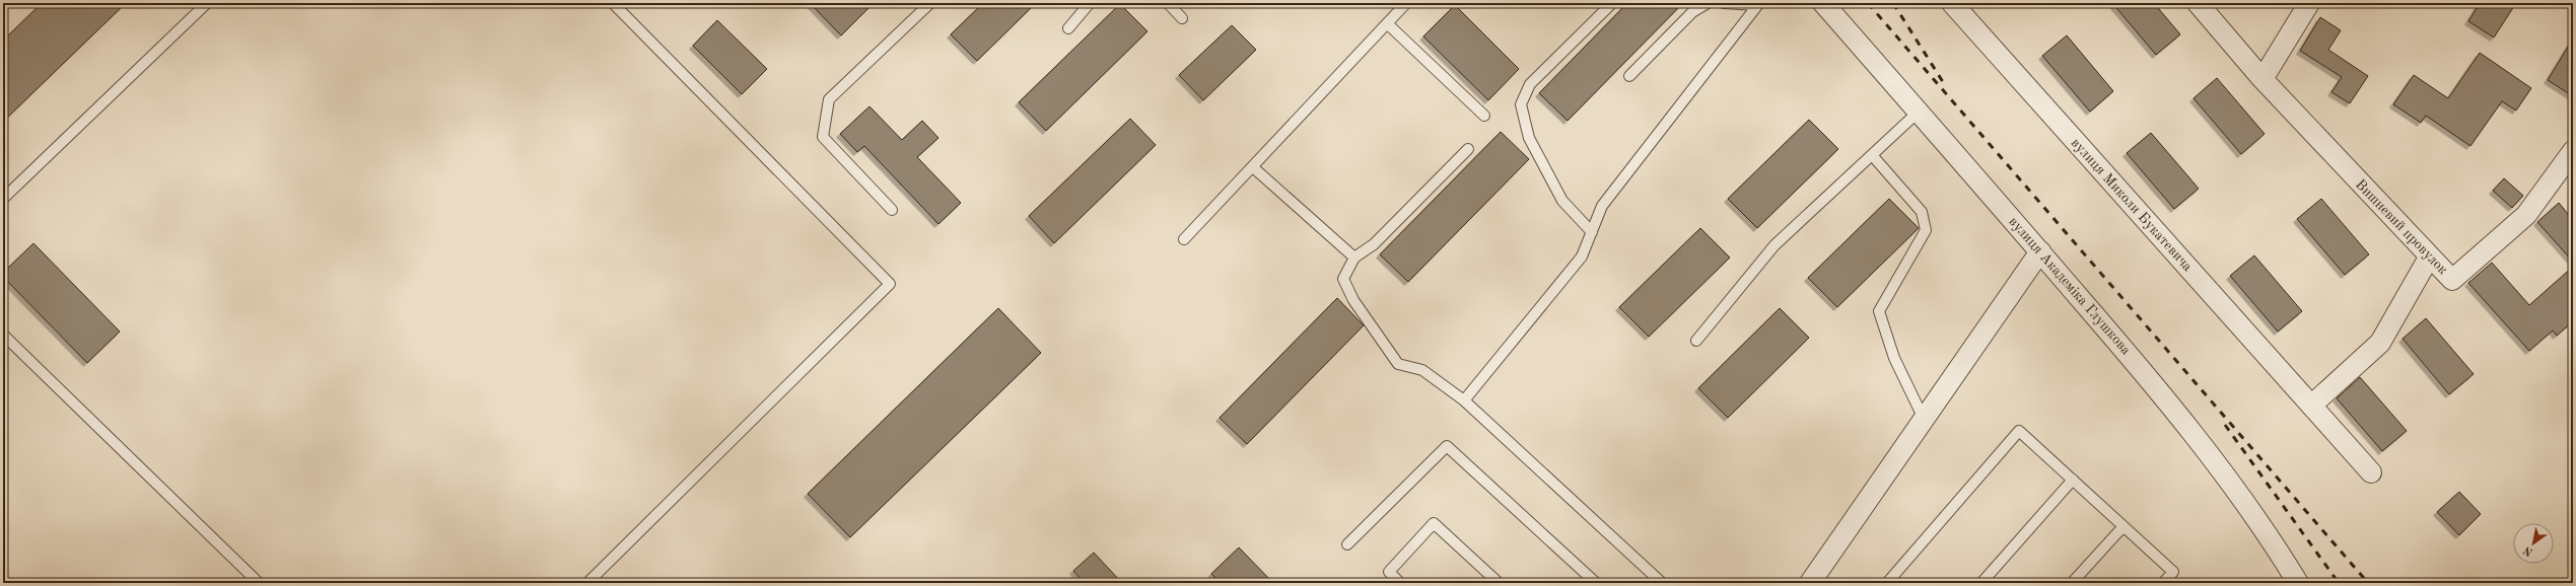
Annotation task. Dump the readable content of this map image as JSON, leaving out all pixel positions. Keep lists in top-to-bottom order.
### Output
{
  "streets": {
    "street": ["вулиця Миколи Букатевича", "Вишневий провулок", "вулиця Академіка Глушкова"]
  },
  "north": "bottom left"
}
